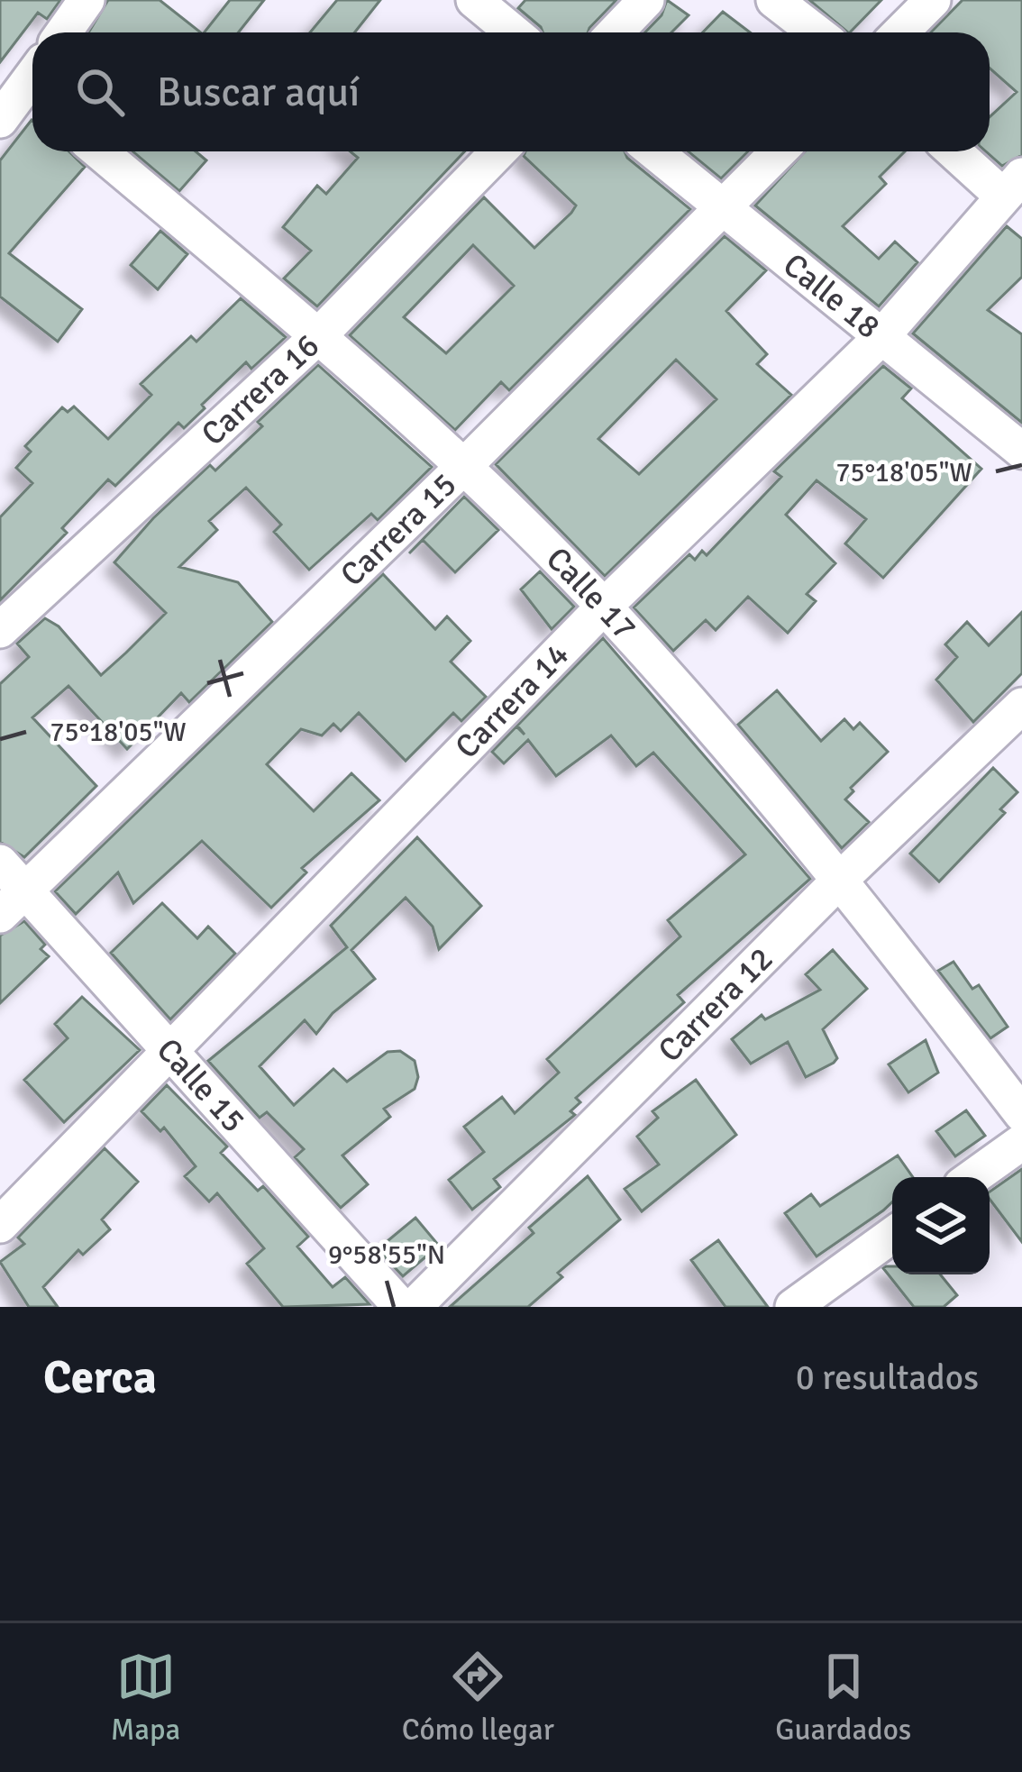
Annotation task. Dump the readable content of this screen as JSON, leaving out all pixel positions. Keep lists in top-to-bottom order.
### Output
{
  "streets": {
    "street": [
      "Calle 18",
      "Carrera 16",
      "Carrera 15",
      "Calle 17",
      "Carrera 14",
      "Carrera 12",
      "Calle 15"
    ]
  },
  "crossings": [
    ["Calle 18", "Carrera 15"],
    ["Calle 18", "Carrera 14"],
    ["Carrera 16", "Calle 17"],
    ["Carrera 15", "Calle 17"],
    ["Carrera 15", "Calle 15"],
    ["Calle 17", "Carrera 14"],
    ["Calle 17", "Carrera 12"],
    ["Carrera 14", "Calle 15"]
  ],
  "page": {
    "search": "Buscar aquí",
    "heading": ["Cerca", "0 resultados"],
    "nav": ["Mapa", "Cómo llegar", "Guardados"]
  },
  "coordinates": ["75°18'05\"W", "9°58'55\"N"]
}
